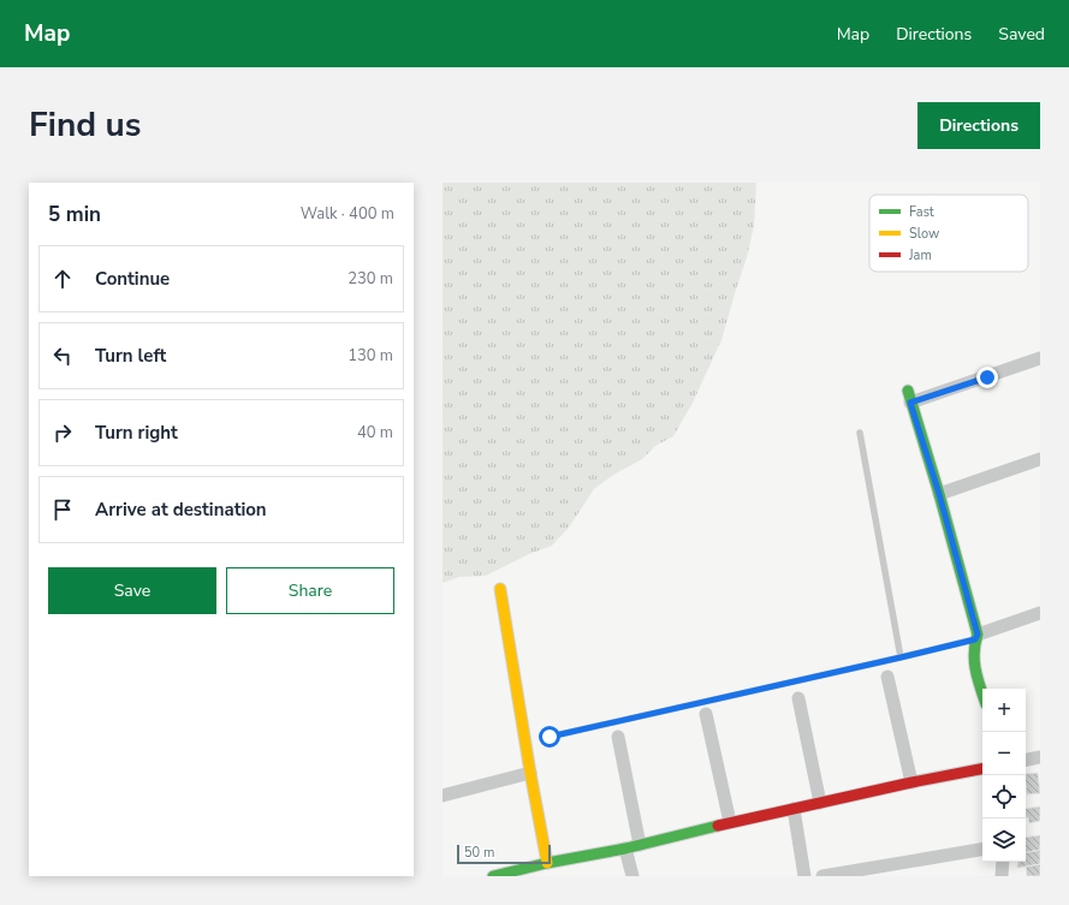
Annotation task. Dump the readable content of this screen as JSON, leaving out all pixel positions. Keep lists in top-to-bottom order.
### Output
{
  "legend": ["Fast", "Slow", "Jam"],
  "scale_bar": "50 m",
  "page": {
    "header": "Map",
    "nav": ["Map", "Directions", "Saved"],
    "title": "Find us",
    "buttons": [
      "Directions",
      ["Save", "Share"]
    ],
    "heading": ["5 min", "Walk · 400 m"],
    "list": [
      ["Continue", "230 m"],
      ["Turn left", "130 m"],
      ["Turn right", "40 m"],
      "Arrive at destination"
    ],
    "map_buttons": ["+", "−"],
    "scale": "50 m"
  }
}
